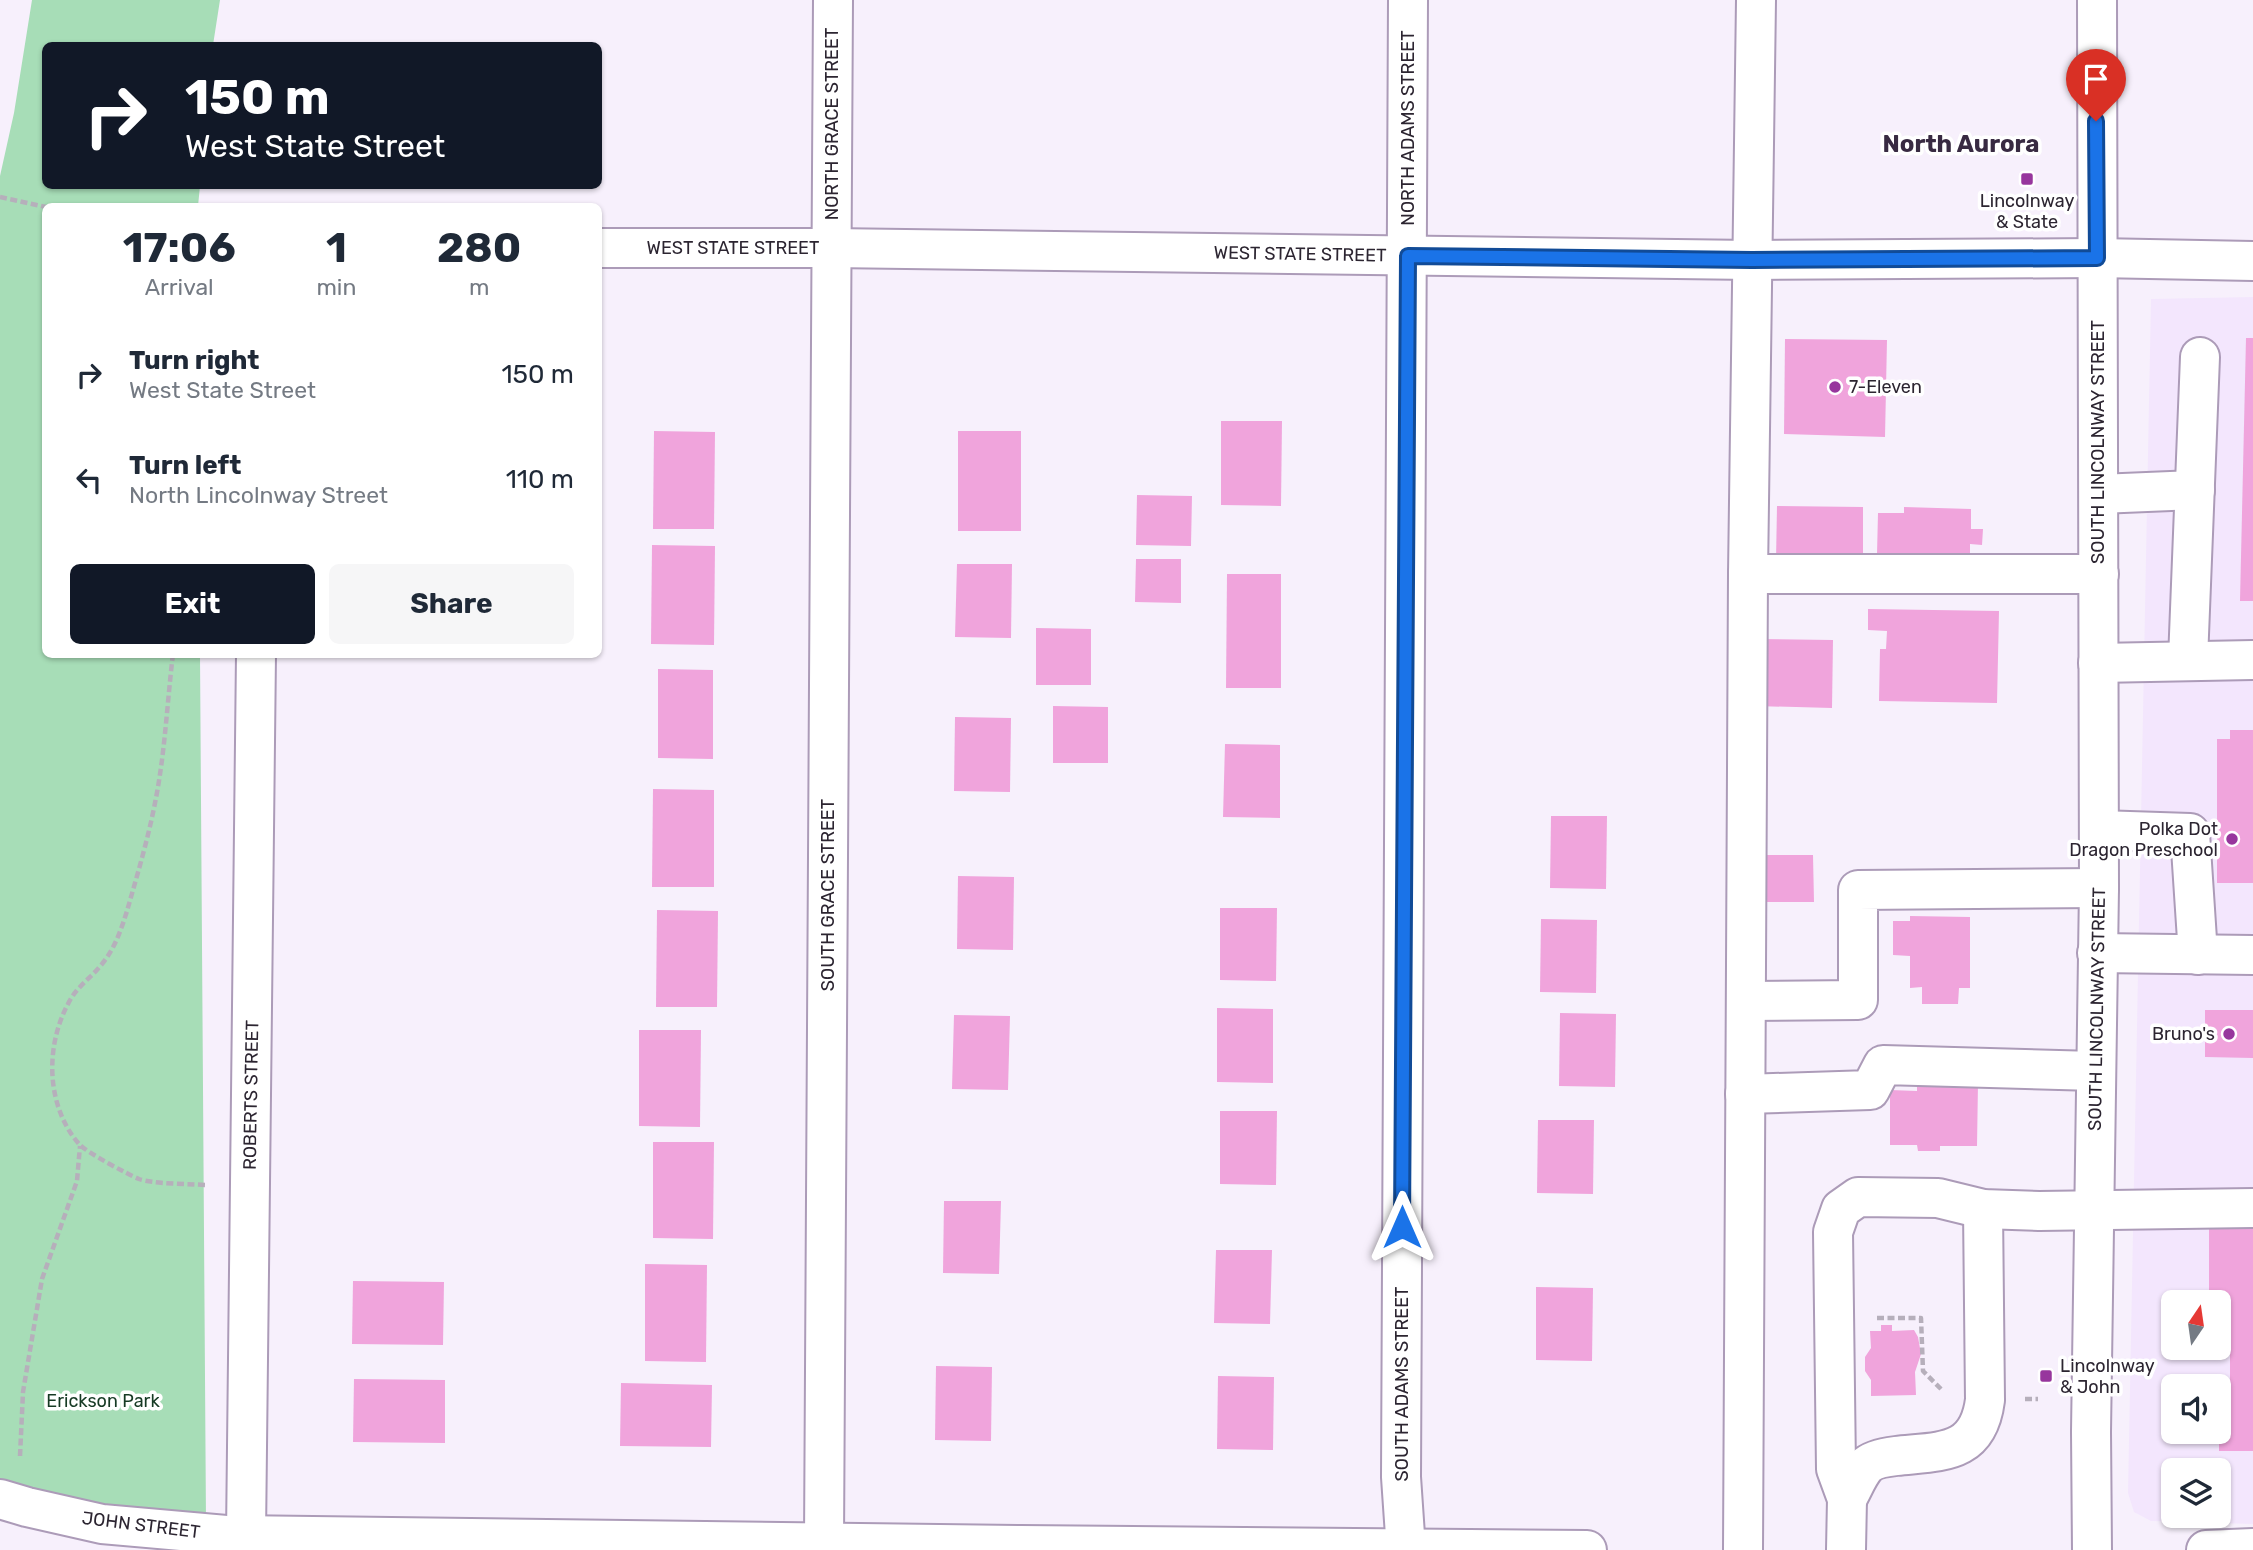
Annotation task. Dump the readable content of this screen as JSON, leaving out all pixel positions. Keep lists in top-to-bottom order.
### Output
{
  "streets": {
    "street": [
      "NORTH GRACE STREET",
      "NORTH ADAMS STREET",
      "WEST STATE STREET",
      "SOUTH LINCOLNWAY STREET",
      "SOUTH GRACE STREET",
      "ROBERTS STREET",
      "SOUTH ADAMS STREET",
      "JOHN STREET"
    ]
  },
  "crossings": [
    ["NORTH GRACE STREET", "WEST STATE STREET"],
    ["NORTH GRACE STREET", "SOUTH GRACE STREET"],
    ["NORTH ADAMS STREET", "WEST STATE STREET"],
    ["NORTH ADAMS STREET", "SOUTH ADAMS STREET"],
    ["WEST STATE STREET", "SOUTH LINCOLNWAY STREET"],
    ["WEST STATE STREET", "SOUTH GRACE STREET"],
    ["WEST STATE STREET", "SOUTH ADAMS STREET"],
    ["SOUTH GRACE STREET", "JOHN STREET"],
    ["ROBERTS STREET", "JOHN STREET"],
    ["SOUTH ADAMS STREET", "JOHN STREET"]
  ],
  "districts": ["North Aurora"],
  "parks": ["Erickson Park"],
  "places": {
    "transit": ["Lincolnway & State", "Lincolnway & John"],
    "other": ["7-Eleven", "Polka Dot Dragon Preschool", "Bruno's"]
  },
  "north": "top",
  "page": {
    "turn": ["150 m", "West State Street"],
    "eta": [
      "17:06",
      "Arrival",
      "1",
      "min",
      "280",
      "m"
    ],
    "list": [
      {
        "name": "Turn right",
        "note": "West State Street",
        "value": "150 m"
      },
      {
        "name": "Turn left",
        "note": "North Lincolnway Street",
        "value": "110 m"
      }
    ],
    "buttons": ["Exit", "Share"]
  }
}
